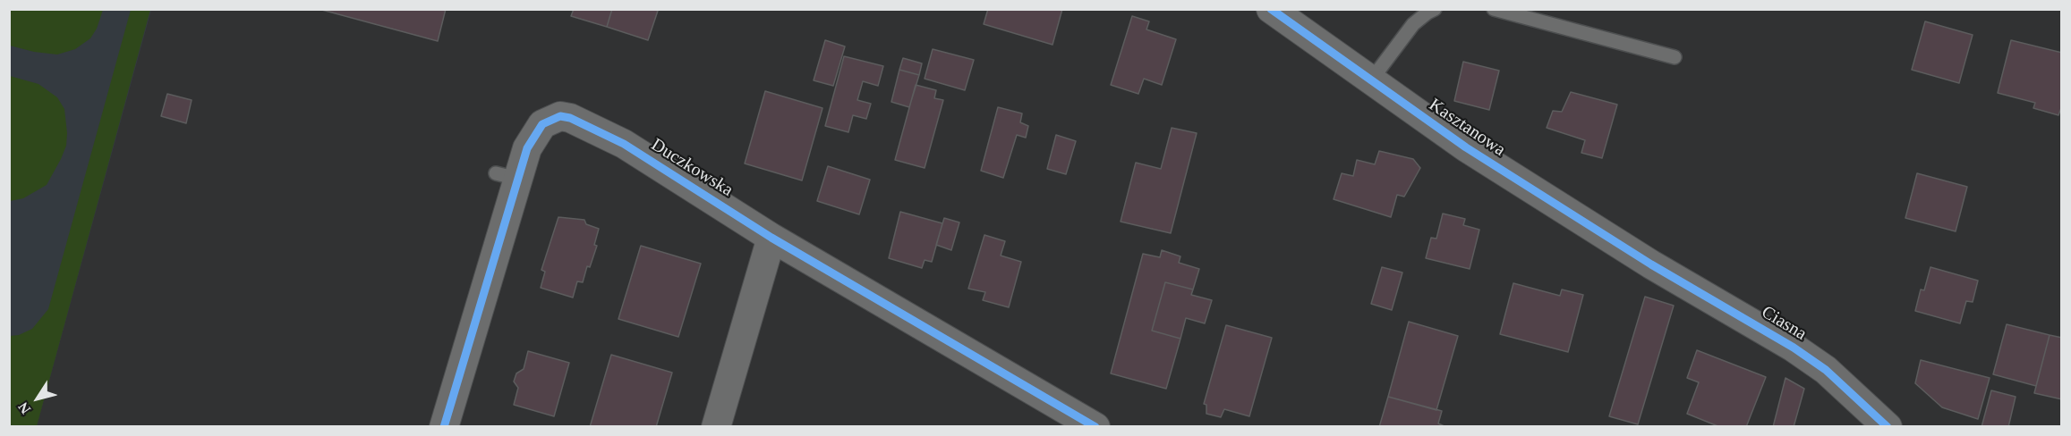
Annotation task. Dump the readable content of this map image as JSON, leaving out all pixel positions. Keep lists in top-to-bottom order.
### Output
{
  "streets": {
    "street": ["Kasztanowa", "Duczkowska", "Ciasna"]
  },
  "crossings": [
    ["Kasztanowa", "Ciasna"]
  ],
  "north": "bottom left"
}
